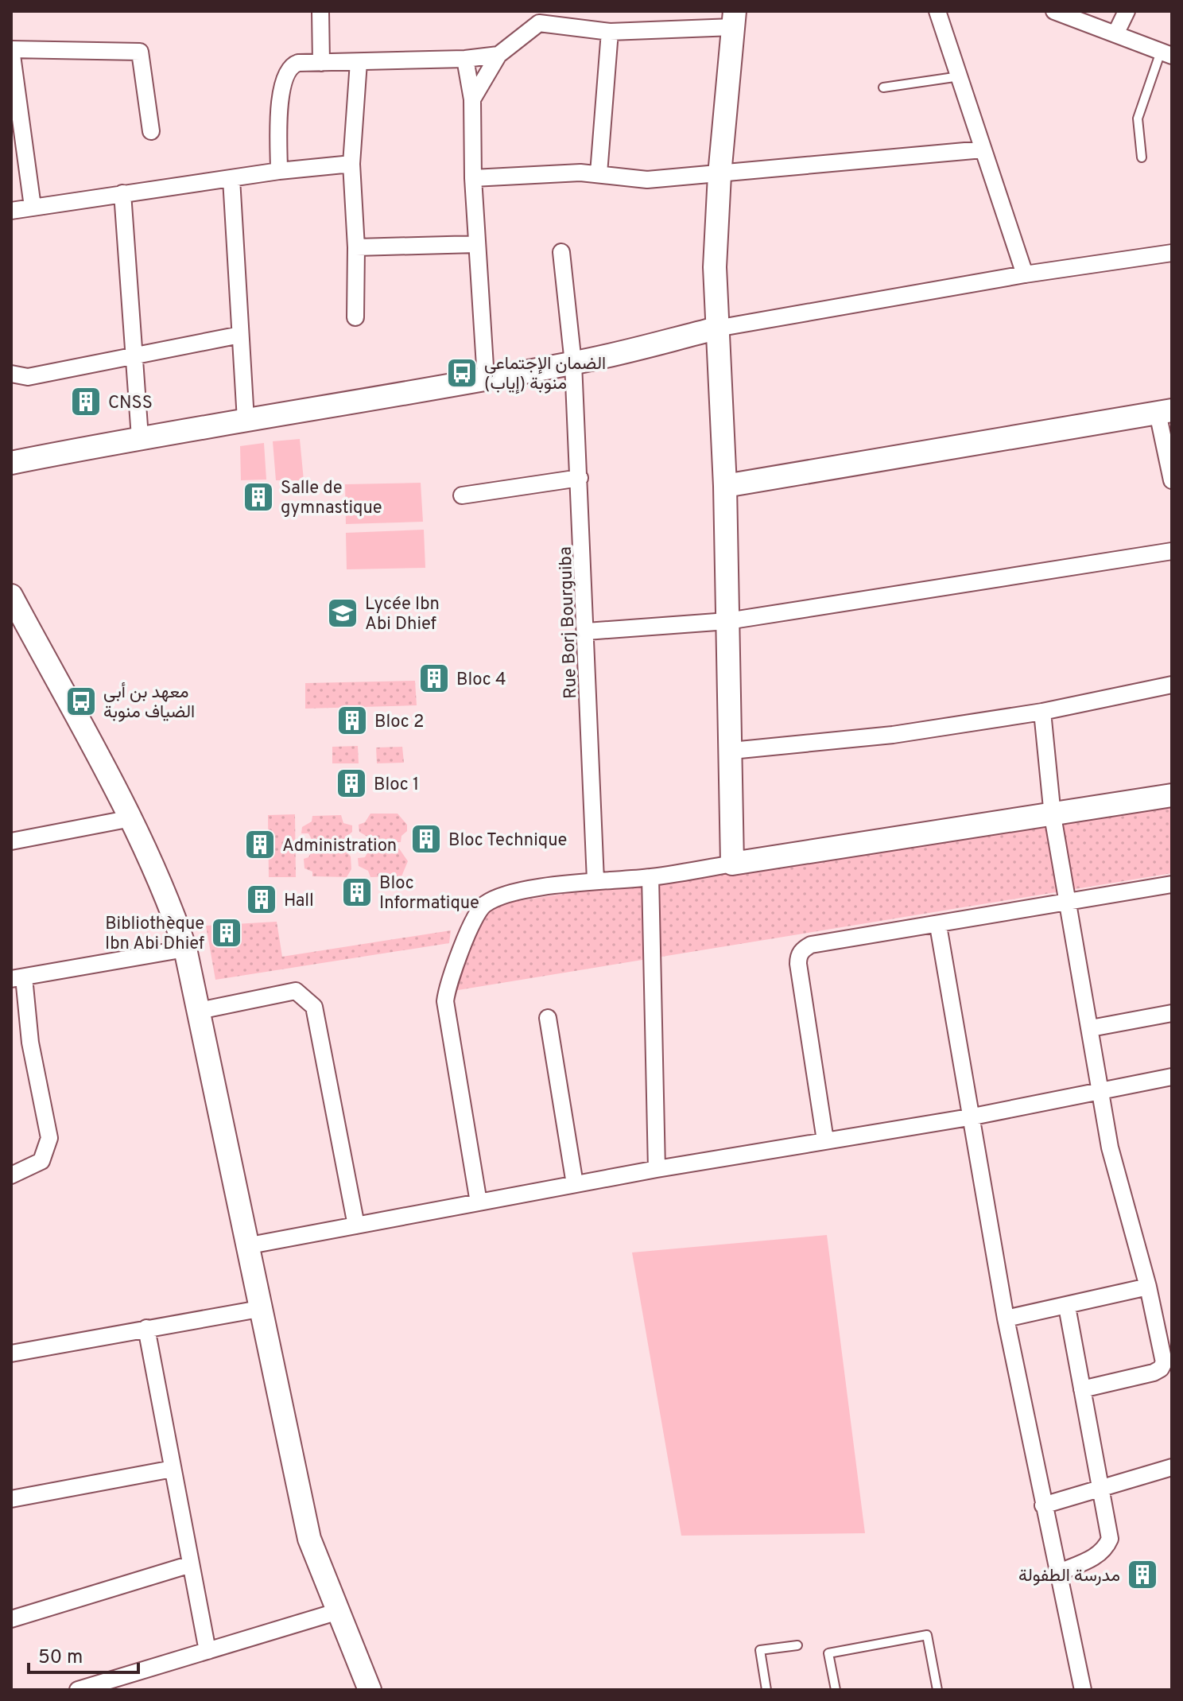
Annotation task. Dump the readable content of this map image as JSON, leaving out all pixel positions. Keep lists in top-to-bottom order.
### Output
{
  "streets": {
    "street": ["Rue Borj Bourguiba"]
  },
  "places": {
    "bus stop": ["الضمان الإجتماعي منوبة (إياب)", "معهد بن أبي الضياف منوبة"],
    "building": [
      "CNSS",
      "Salle de gymnastique",
      "Bloc 4",
      "Bloc 2",
      "Bloc 1",
      "Bloc Technique",
      "Administration",
      "Bloc Informatique",
      "Hall",
      "Bibliothèque Ibn Abi Dhief",
      "مدرسة الطفولة"
    ],
    "school or university": ["Lycée Ibn Abi Dhief"]
  },
  "scale_bar": "50 m"
}
